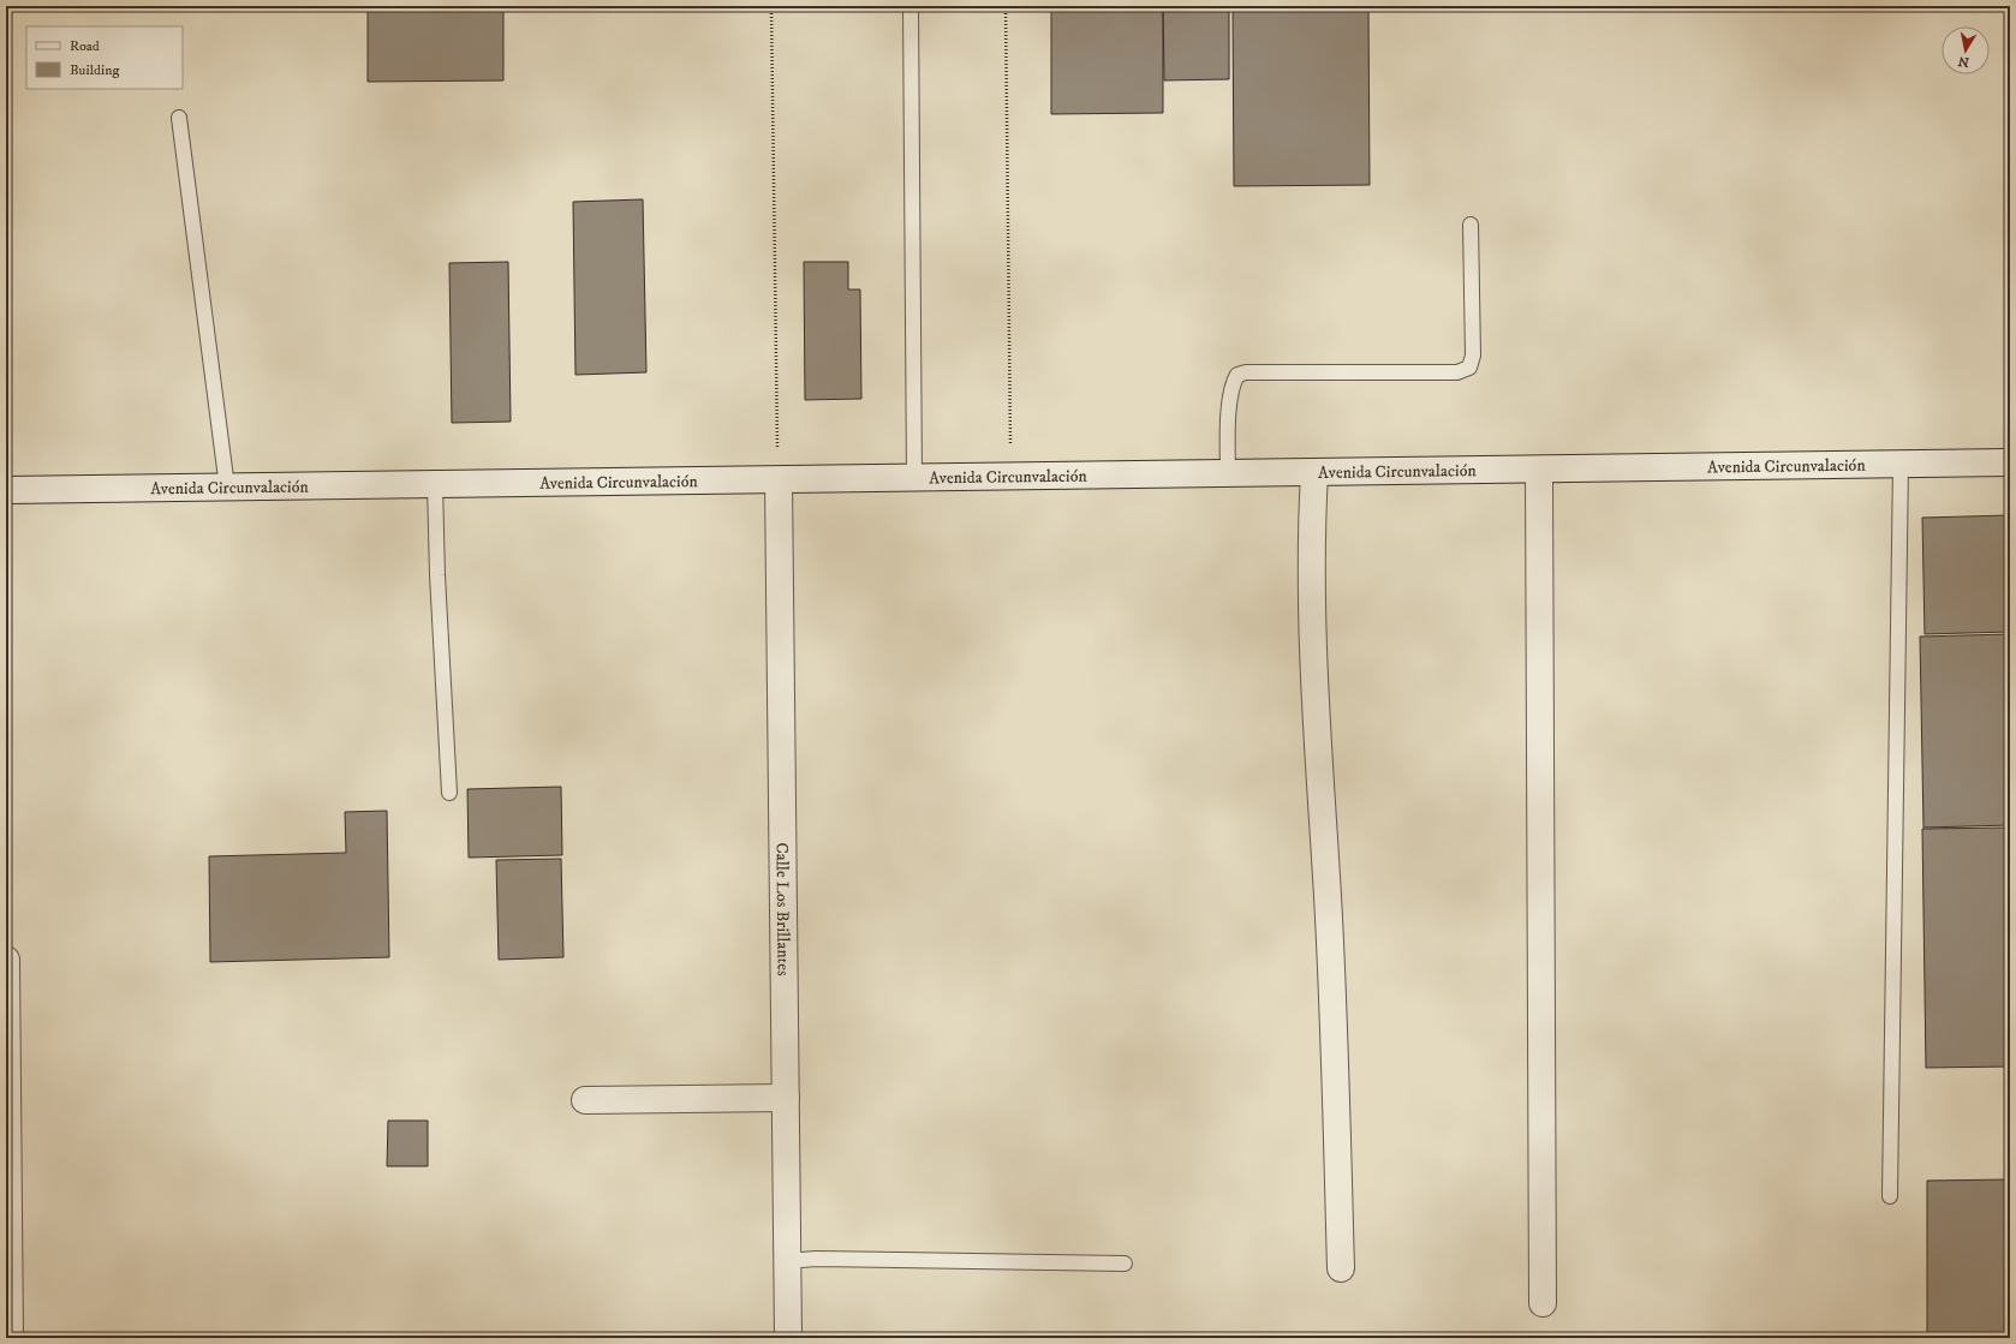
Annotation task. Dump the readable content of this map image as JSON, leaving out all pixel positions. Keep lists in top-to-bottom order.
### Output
{
  "streets": {
    "street": ["Avenida Circunvalación", "Calle Los Brillantes"]
  },
  "crossings": [
    ["Avenida Circunvalación", "Calle Los Brillantes"]
  ],
  "legend": ["Road", "Building"],
  "north": "bottom"
}
